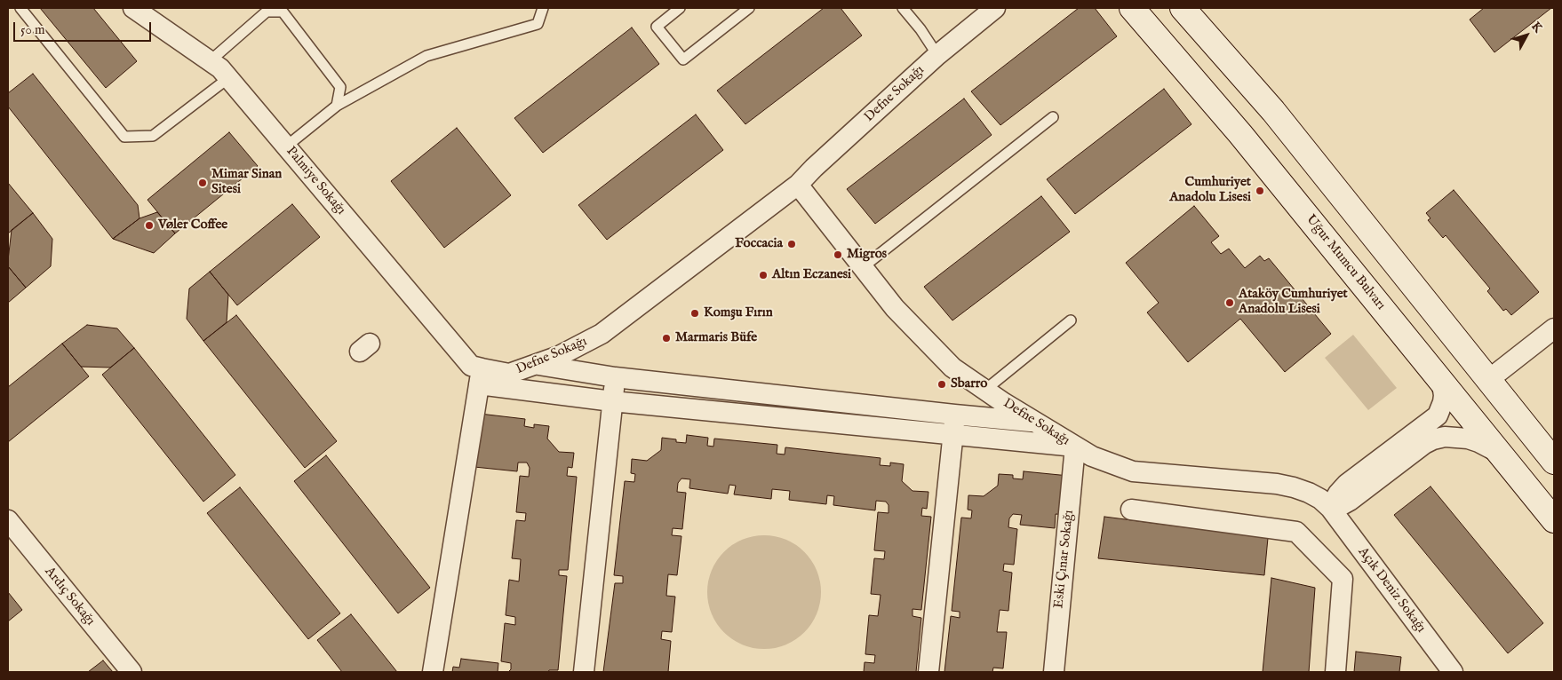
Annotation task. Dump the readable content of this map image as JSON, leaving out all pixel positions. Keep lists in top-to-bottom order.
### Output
{
  "streets": {
    "main road": ["Uğur Mumcu Bulvarı"],
    "street": [
      "Defne Sokağı",
      "Palmiye Sokağı",
      "Eski Çınar Sokağı",
      "Açık Deniz Sokağı",
      "Ardıç Sokağı"
    ]
  },
  "crossings": [
    ["Defne Sokağı", "Palmiye Sokağı"],
    ["Defne Sokağı", "Eski Çınar Sokağı"],
    ["Defne Sokağı", "Açık Deniz Sokağı"]
  ],
  "places": [
    "Mimar Sinan Sitesi",
    "Cumhuriyet Anadolu Lisesi",
    "Vøler Coffee",
    "Foccacia",
    "Migros",
    "Altın Eczanesi",
    "Ataköy Cumhuriyet Anadolu Lisesi",
    "Komşu Fırın",
    "Marmaris Büfe",
    "Sbarro"
  ],
  "scale_bar": "50 m",
  "north": "top right"
}
